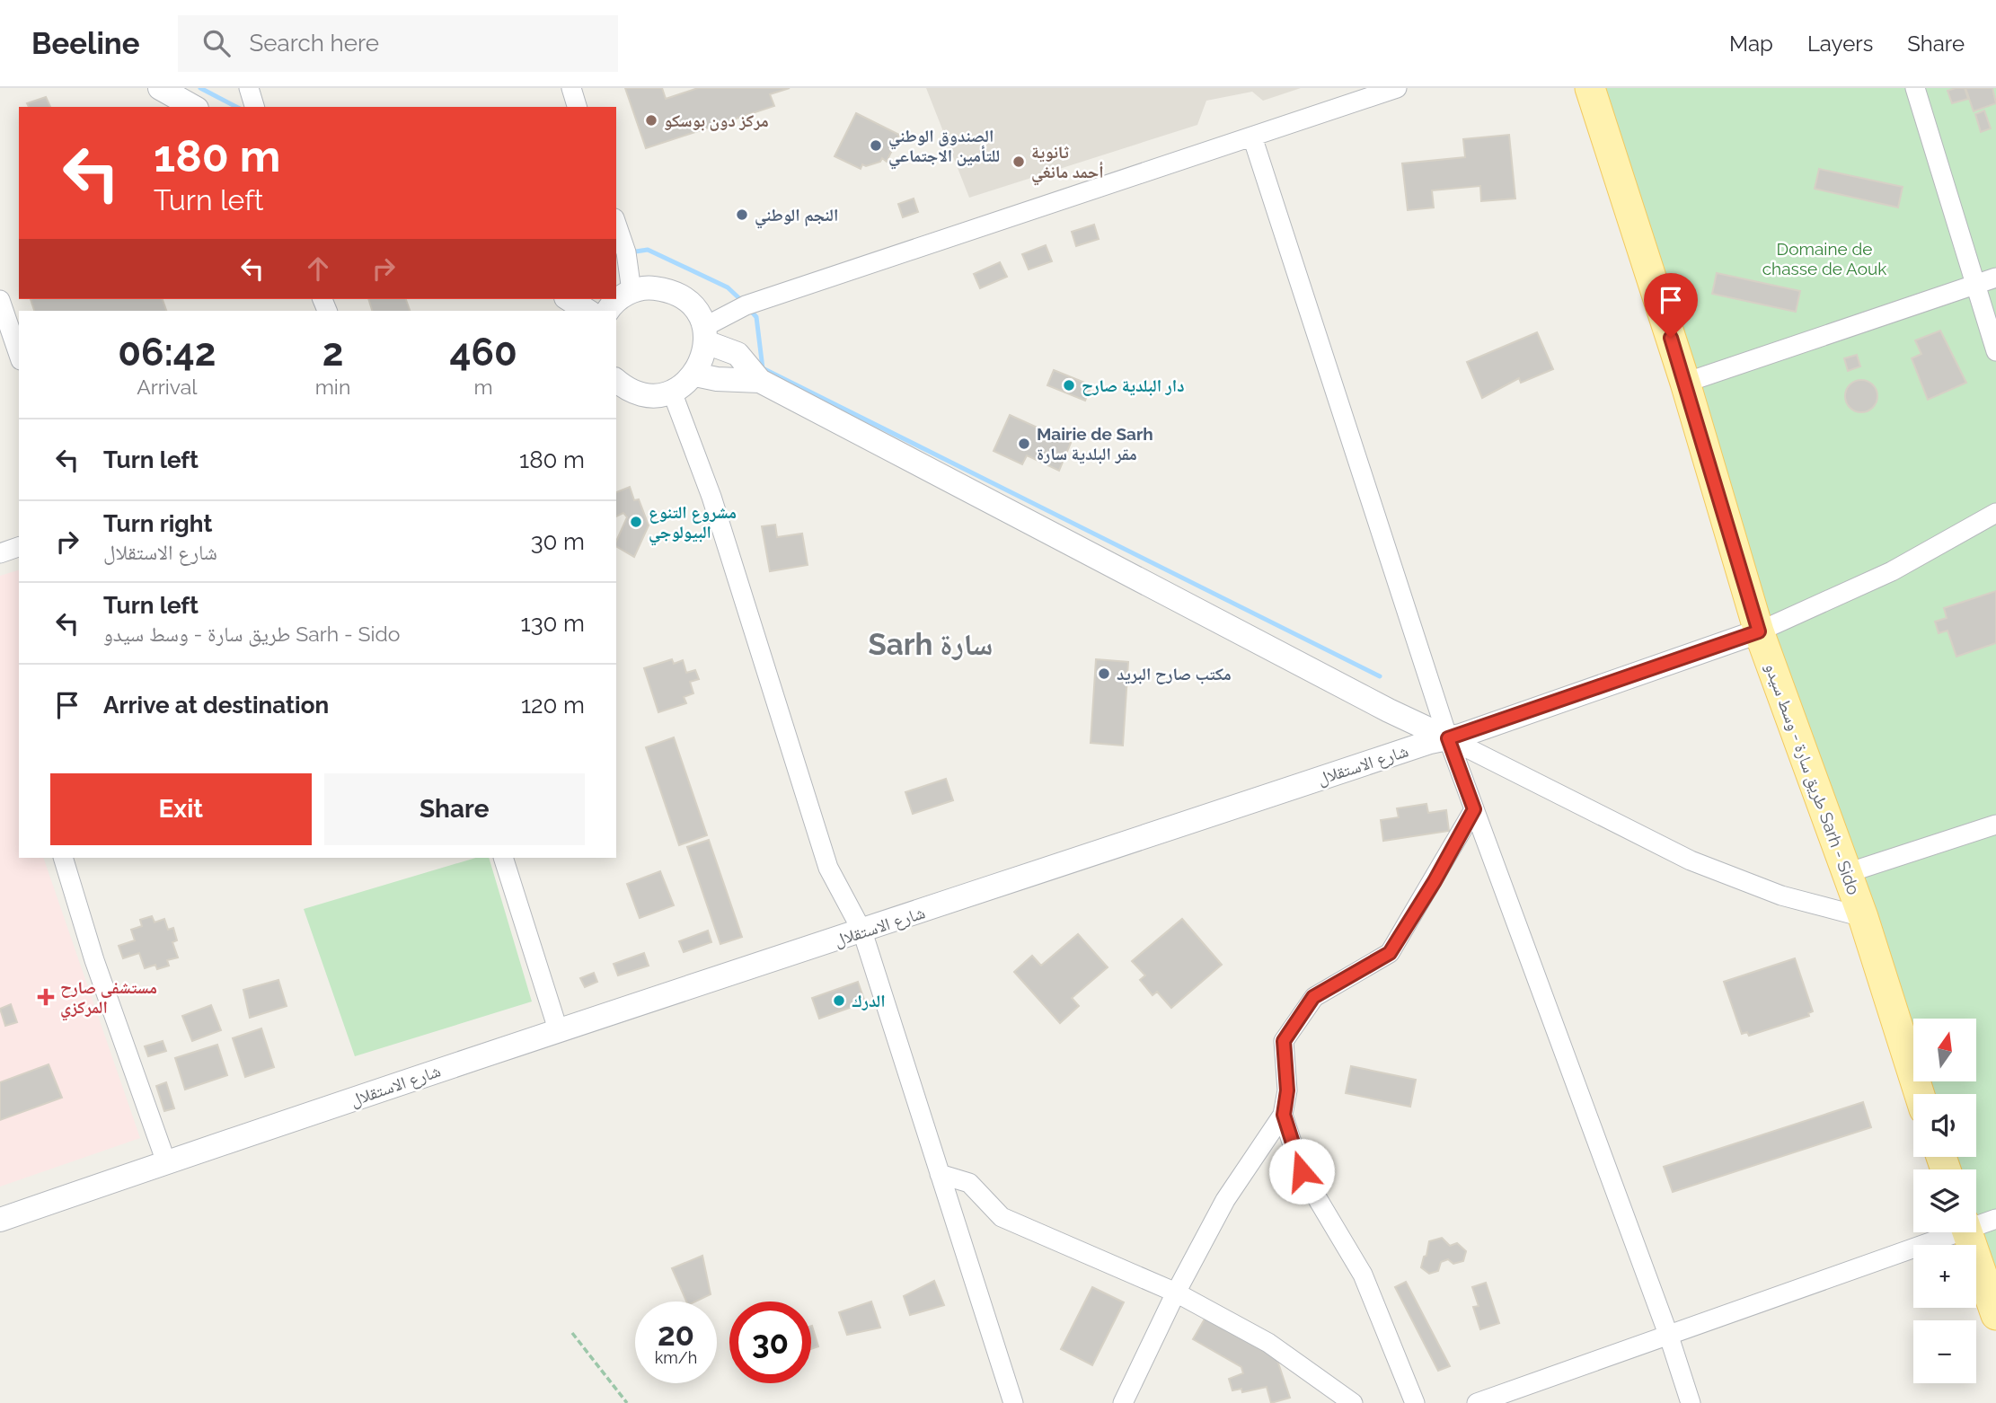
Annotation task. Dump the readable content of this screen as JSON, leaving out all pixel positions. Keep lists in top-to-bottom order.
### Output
{
  "streets": {
    "main road": ["طريق سارة - وسط سيدو Sarh - Sido"],
    "street": ["شارع الاستقلال"]
  },
  "crossings": [
    ["شارع الاستقلال", "طريق سارة - وسط سيدو Sarh - Sido"]
  ],
  "districts": ["Sarh سارة"],
  "parks": ["Domaine de chasse de Aouk"],
  "places": {
    "other": [
      "مركز دون بوسكو",
      "الصندوق الوطني للتأمين الاجتماعي",
      "ثانوية أحمد مانغي",
      "النجم الوطني",
      "دار البلدية صارح",
      "Mairie de Sarh مقر البلدية سارة",
      "مشروع التنوع البيولوجي",
      "مكتب صارح البريد",
      "الدرك"
    ],
    "health": ["مستشفى صارح المركزي"]
  },
  "north": "top",
  "page": {
    "header": "Beeline",
    "search": "Search here",
    "nav": ["Map", "Layers", "Share"],
    "turn": ["180 m", "Turn left"],
    "eta": [
      "06:42",
      "Arrival",
      "2",
      "min",
      "460",
      "m"
    ],
    "list": [
      {
        "name": "Turn left",
        "value": "180 m"
      },
      {
        "name": "Turn right",
        "note": "شارع الاستقلال",
        "value": "30 m"
      },
      {
        "name": "Turn left",
        "note": "طريق سارة - وسط سيدو Sarh - Sido",
        "value": "130 m"
      },
      {
        "name": "Arrive at destination",
        "value": "120 m"
      }
    ],
    "buttons": ["Exit", "Share"],
    "map_buttons": ["+", "−"],
    "speed": "20 km/h",
    "limit": "30"
  }
}
